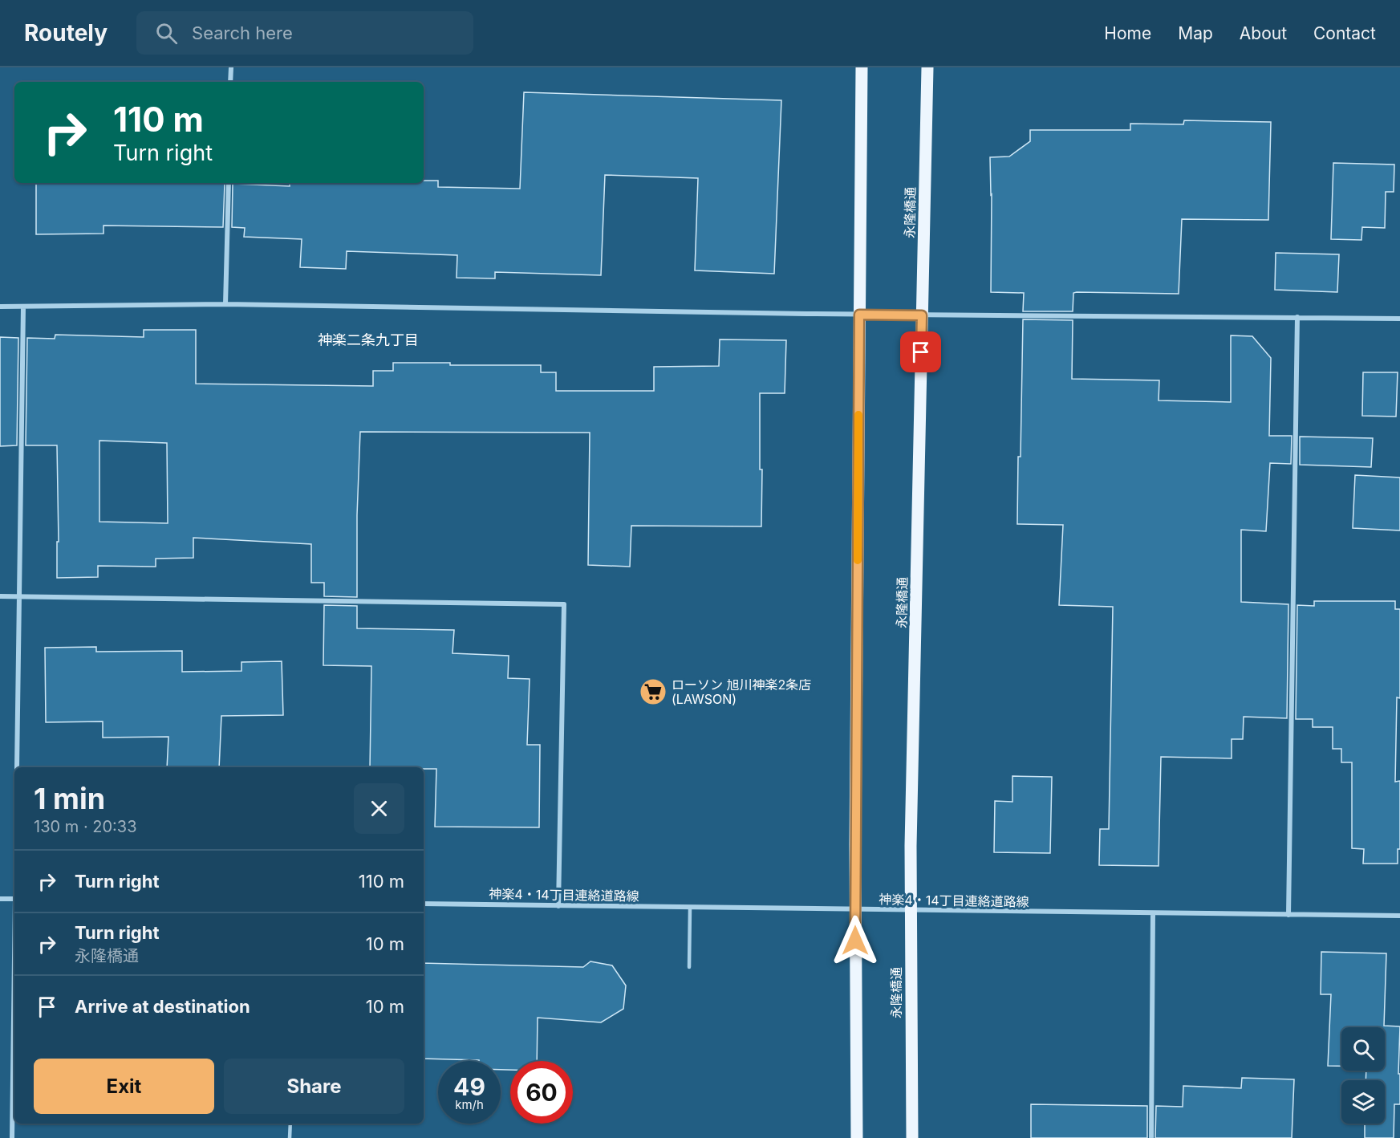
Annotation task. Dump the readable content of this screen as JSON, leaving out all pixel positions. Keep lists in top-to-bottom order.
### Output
{
  "streets": {
    "main road": ["永隆橋通"],
    "street": ["神楽4・14丁目連絡道路線"]
  },
  "crossings": [
    ["永隆橋通", "神楽4・14丁目連絡道路線"]
  ],
  "districts": ["神楽二条九丁目"],
  "places": {
    "supermarket": ["ローソン 旭川神楽2条店 (LAWSON)"]
  },
  "page": {
    "header": "Routely",
    "search": "Search here",
    "nav": [
      "Home",
      "Map",
      "About",
      "Contact"
    ],
    "turn": ["110 m", "Turn right"],
    "heading": ["1 min", "130 m · 20:33"],
    "list": [
      {
        "name": "Turn right",
        "value": "110 m"
      },
      {
        "name": "Turn right",
        "note": "永隆橋通",
        "value": "10 m"
      },
      {
        "name": "Arrive at destination",
        "value": "10 m"
      }
    ],
    "buttons": ["Exit", "Share"],
    "speed": "49 km/h",
    "limit": "60"
  }
}
